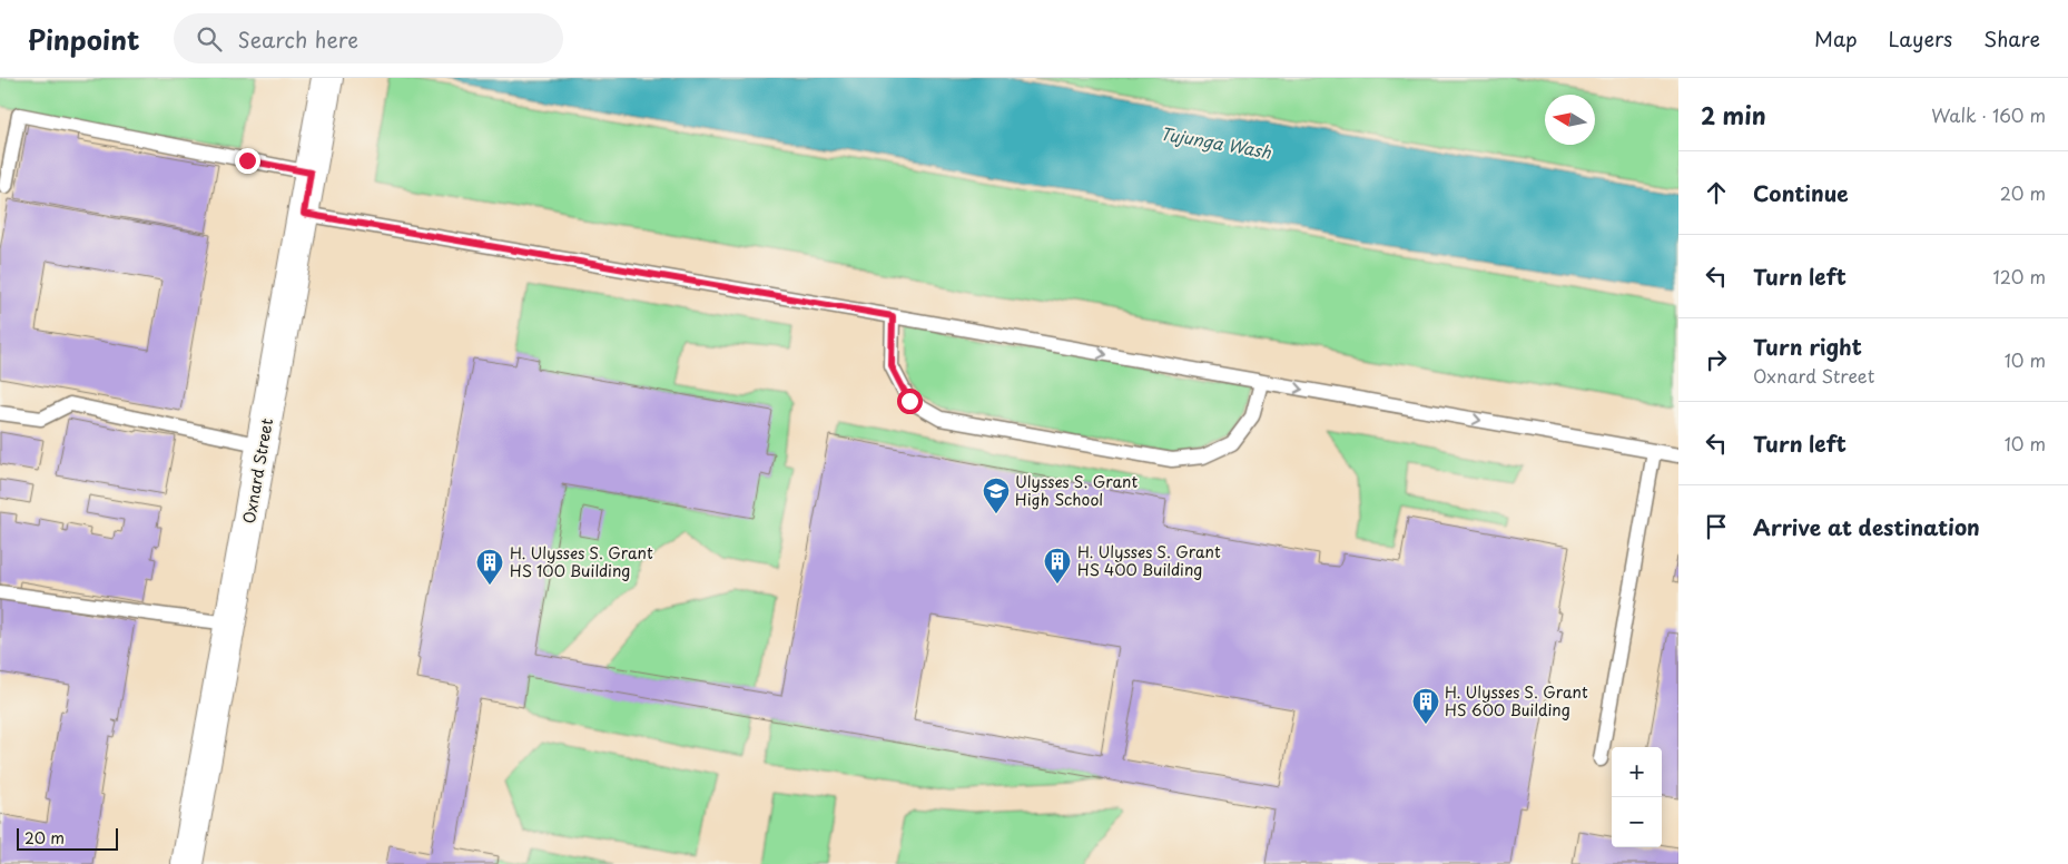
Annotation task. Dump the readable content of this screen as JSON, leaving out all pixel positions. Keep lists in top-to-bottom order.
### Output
{
  "streets": {
    "main road": ["Oxnard Street"]
  },
  "water": ["Tujunga Wash"],
  "places": {
    "school or university": ["Ulysses S. Grant High School"],
    "building": ["H. Ulysses S. Grant HS 400 Building", "H. Ulysses S. Grant HS 100 Building", "H. Ulysses S. Grant HS 600 Building"]
  },
  "scale_bar": "20 m",
  "north": "left",
  "page": {
    "header": "Pinpoint",
    "search": "Search here",
    "nav": ["Map", "Layers", "Share"],
    "heading": ["2 min", "Walk · 160 m"],
    "list": [
      ["Continue", "20 m"],
      ["Turn left", "120 m"],
      ["Turn right", "Oxnard Street", "10 m"],
      ["Turn left", "10 m"],
      "Arrive at destination"
    ],
    "map_buttons": ["+", "−"],
    "scale": "20 m"
  }
}
